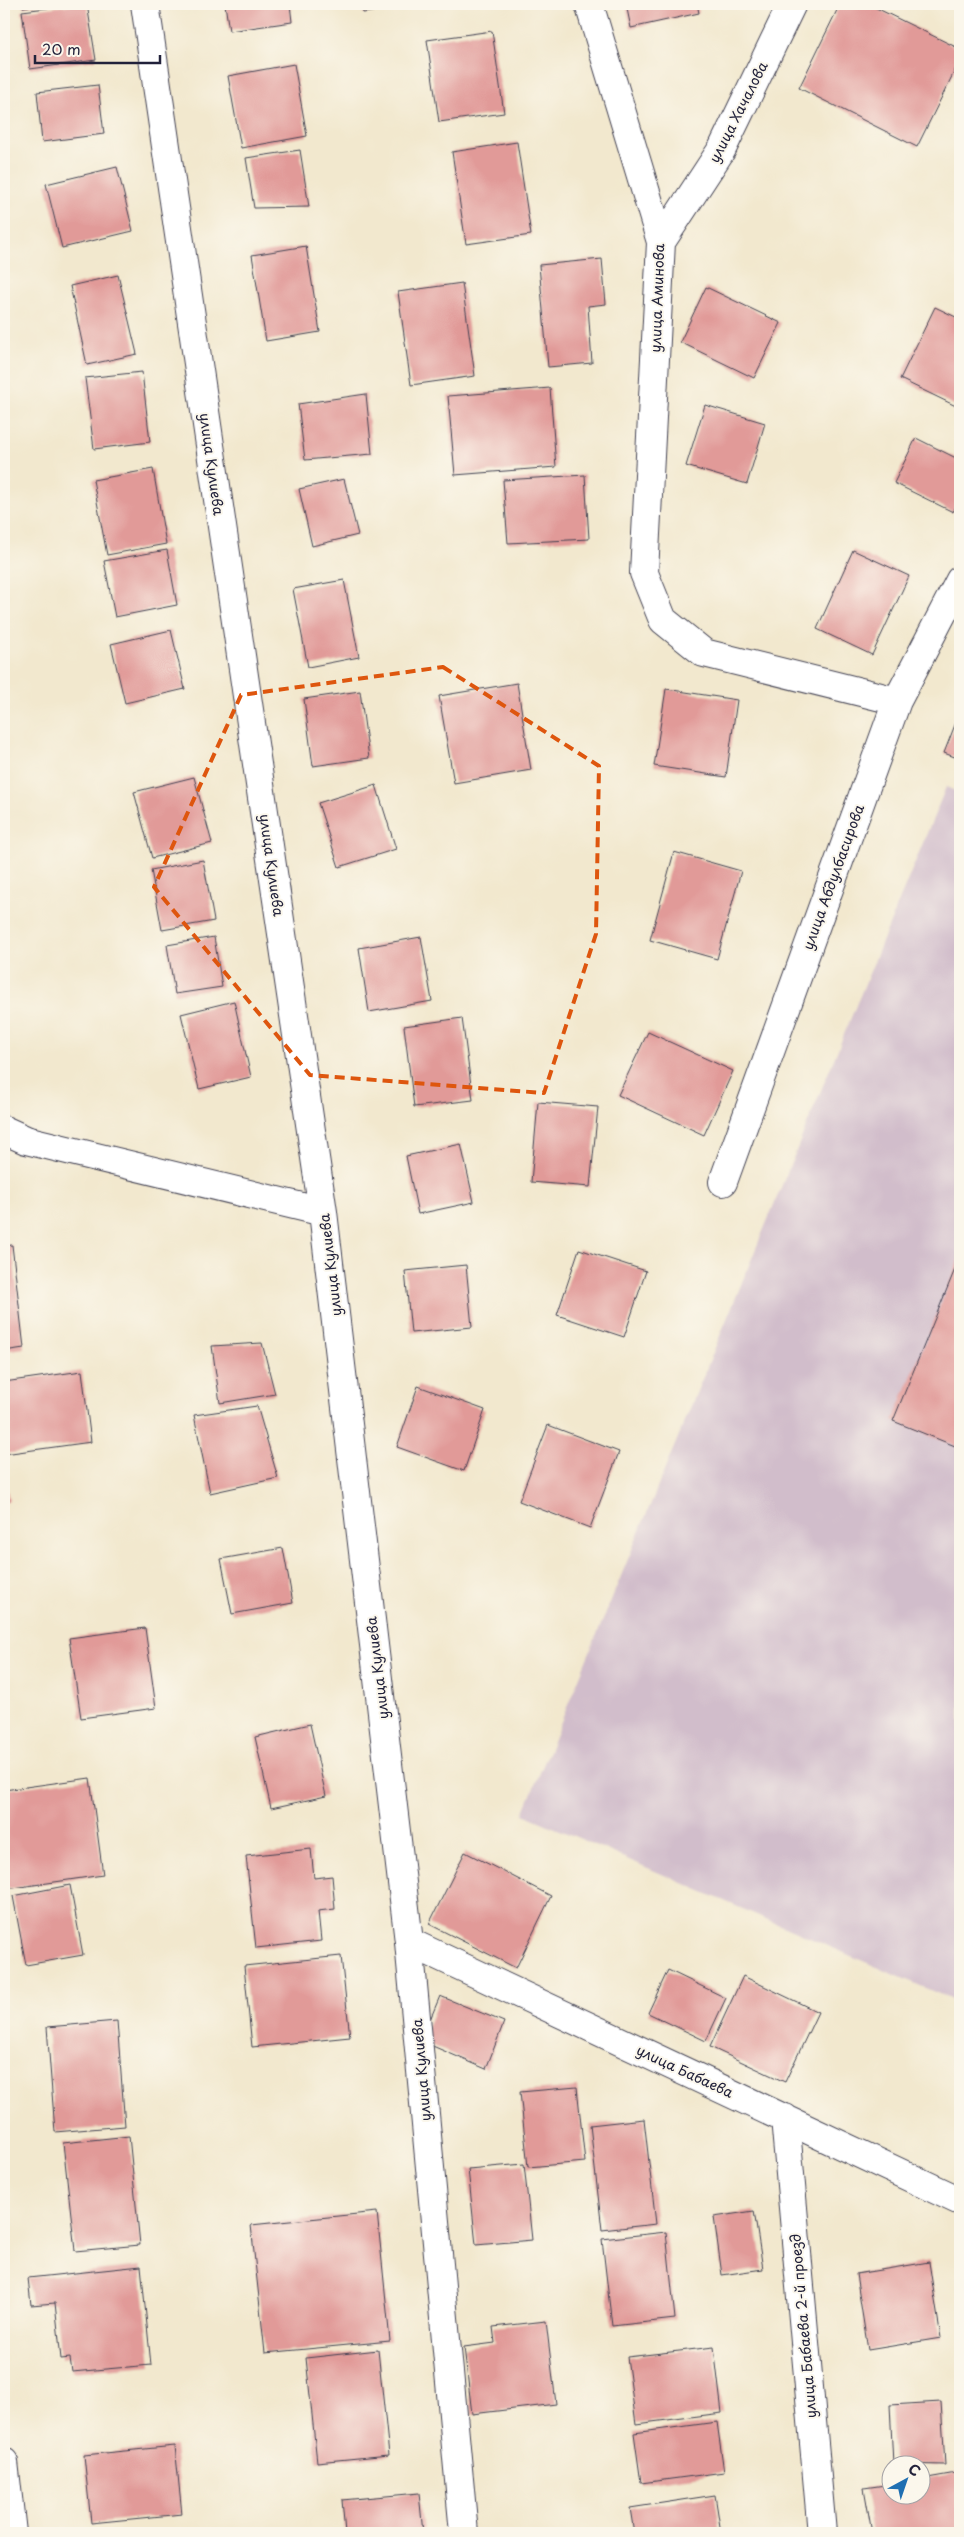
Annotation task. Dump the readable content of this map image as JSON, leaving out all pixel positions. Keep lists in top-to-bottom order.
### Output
{
  "streets": {
    "street": [
      "улица Хачалова",
      "улица Аминова",
      "улица Кулиева",
      "улица Абдулбасирова",
      "улица Бабаева",
      "улица Бабаева 2-й проезд"
    ]
  },
  "crossings": [
    ["улица Хачалова", "улица Аминова"],
    ["улица Аминова", "улица Абдулбасирова"],
    ["улица Кулиева", "улица Бабаева"],
    ["улица Бабаева", "улица Бабаева 2-й проезд"]
  ],
  "scale_bar": "20 m",
  "north": "top right"
}
